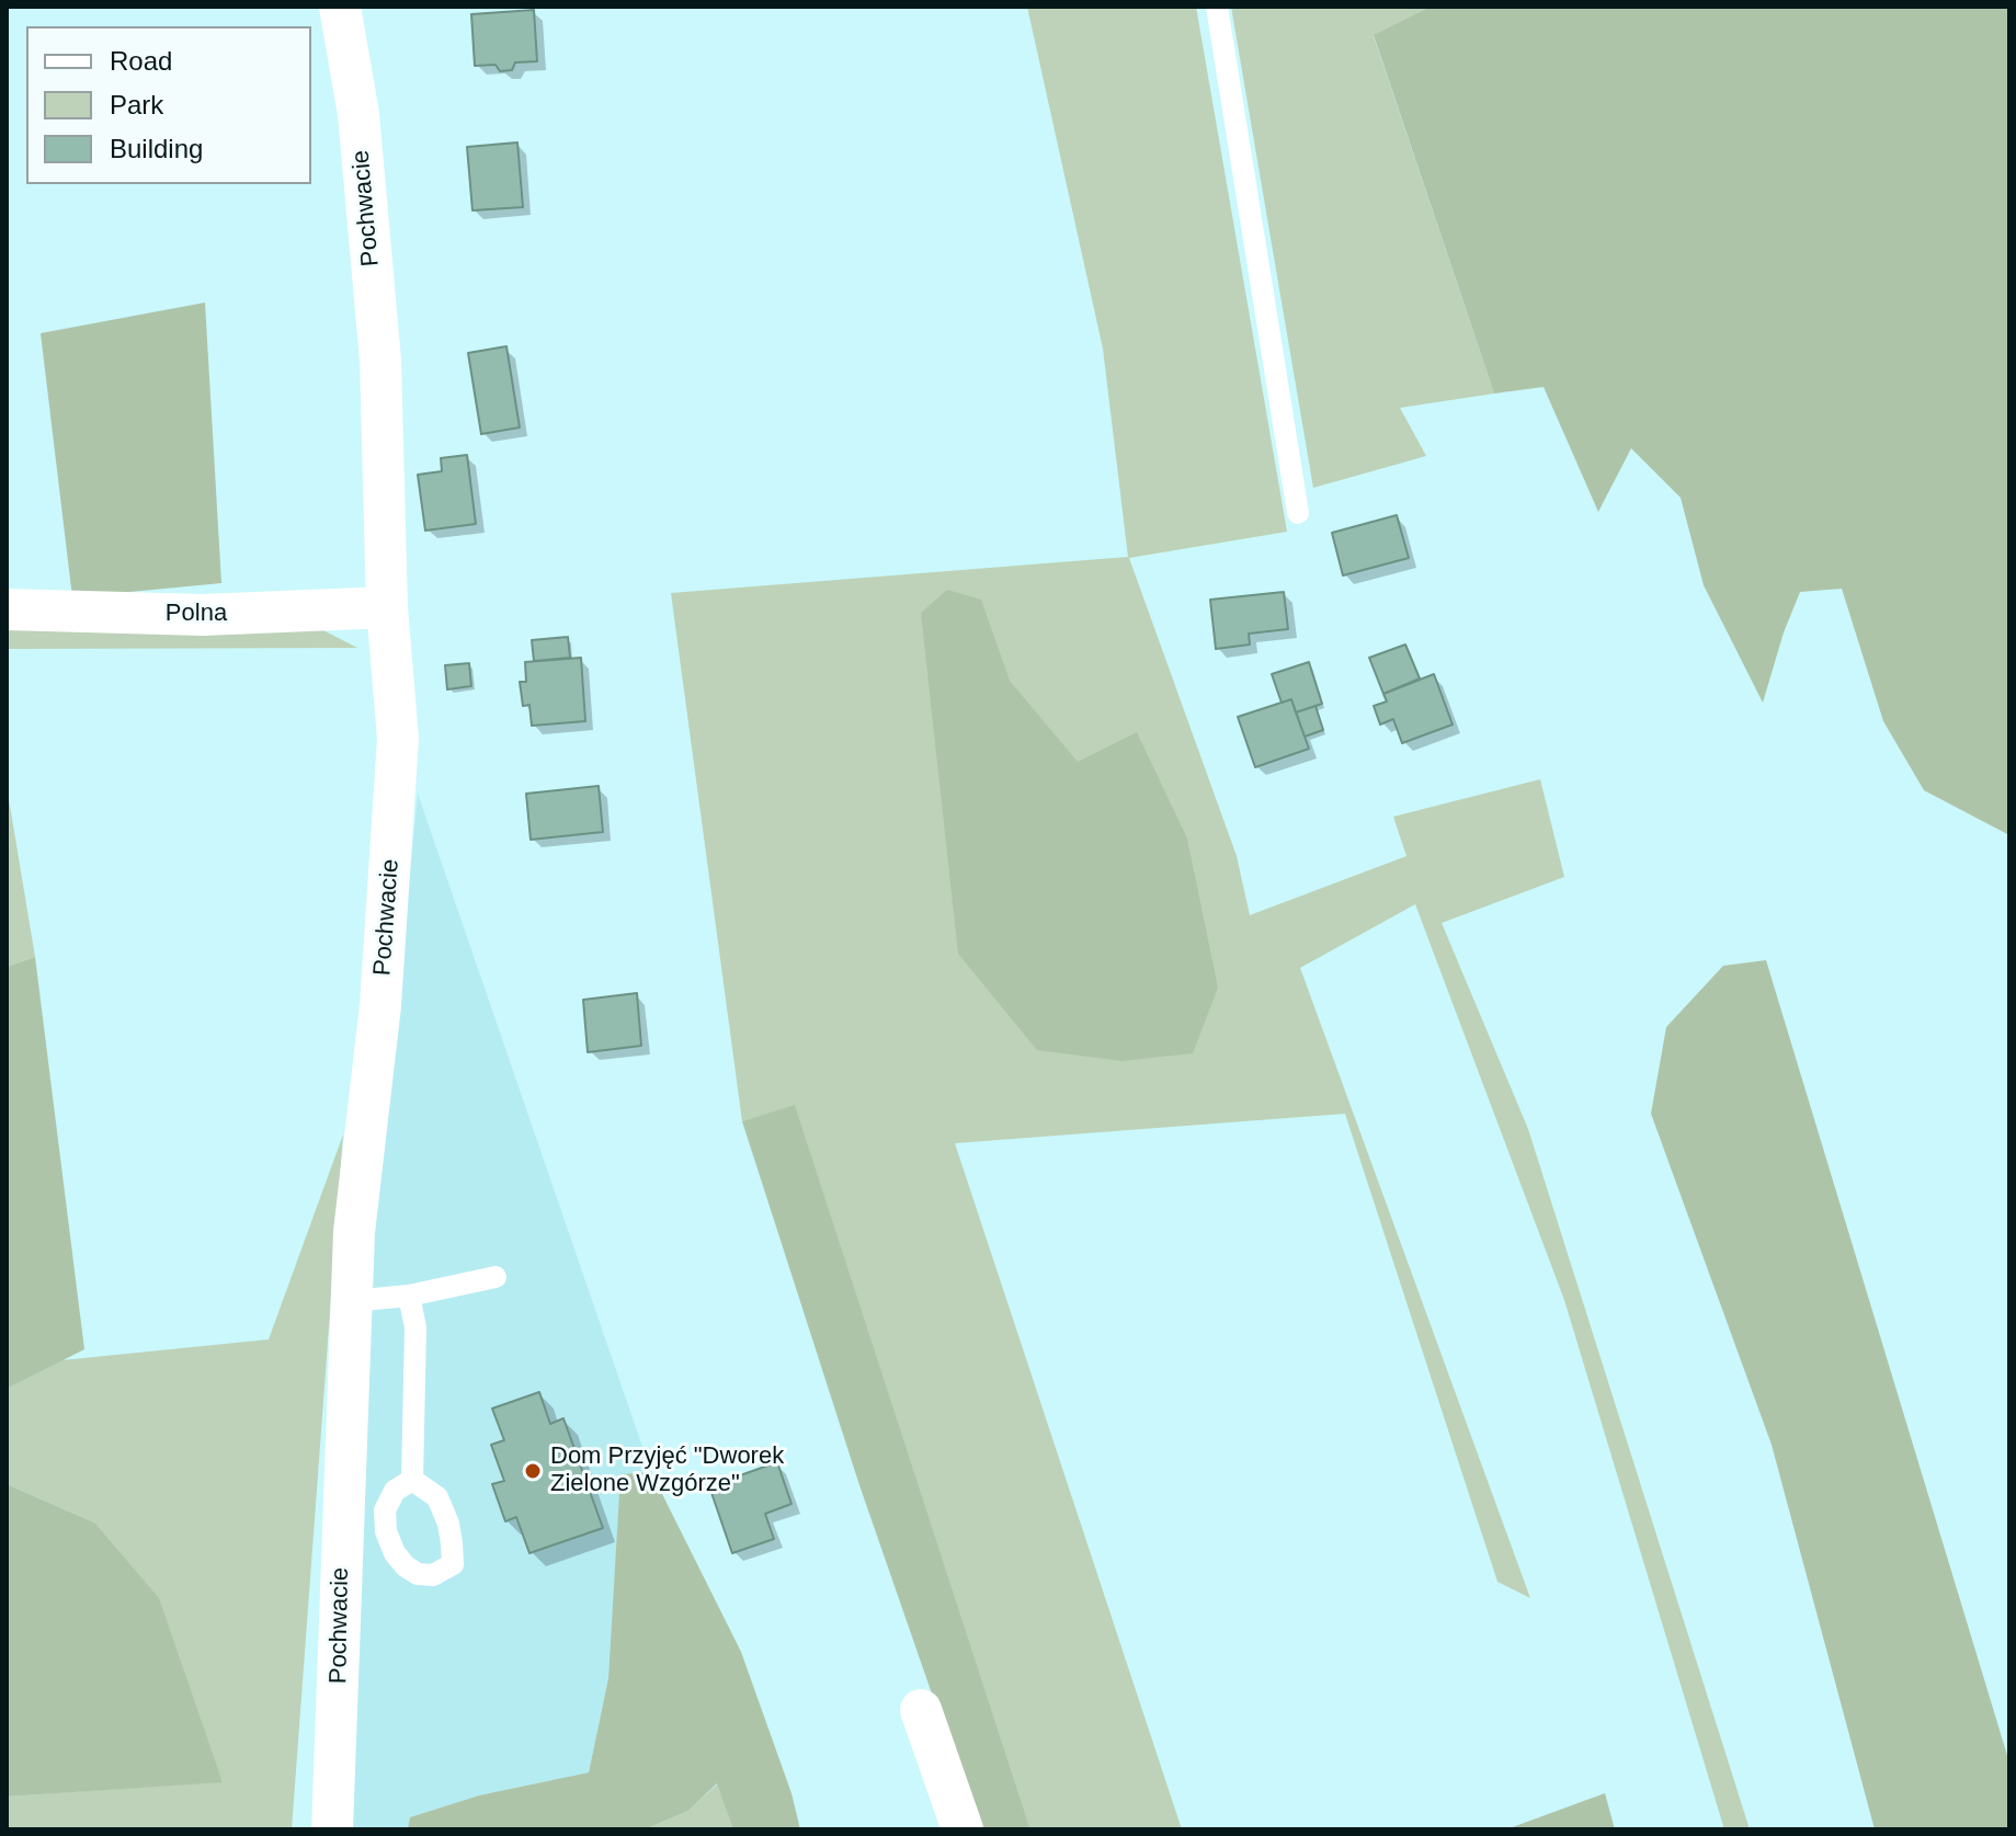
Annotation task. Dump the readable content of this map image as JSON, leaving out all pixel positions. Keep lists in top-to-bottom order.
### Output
{
  "streets": {
    "street": ["Pochwacie", "Polna"]
  },
  "crossings": [
    ["Pochwacie", "Polna"]
  ],
  "places": ["Dom Przyjęć \"Dworek Zielone Wzgórze\""],
  "legend": ["Road", "Park", "Building"]
}
